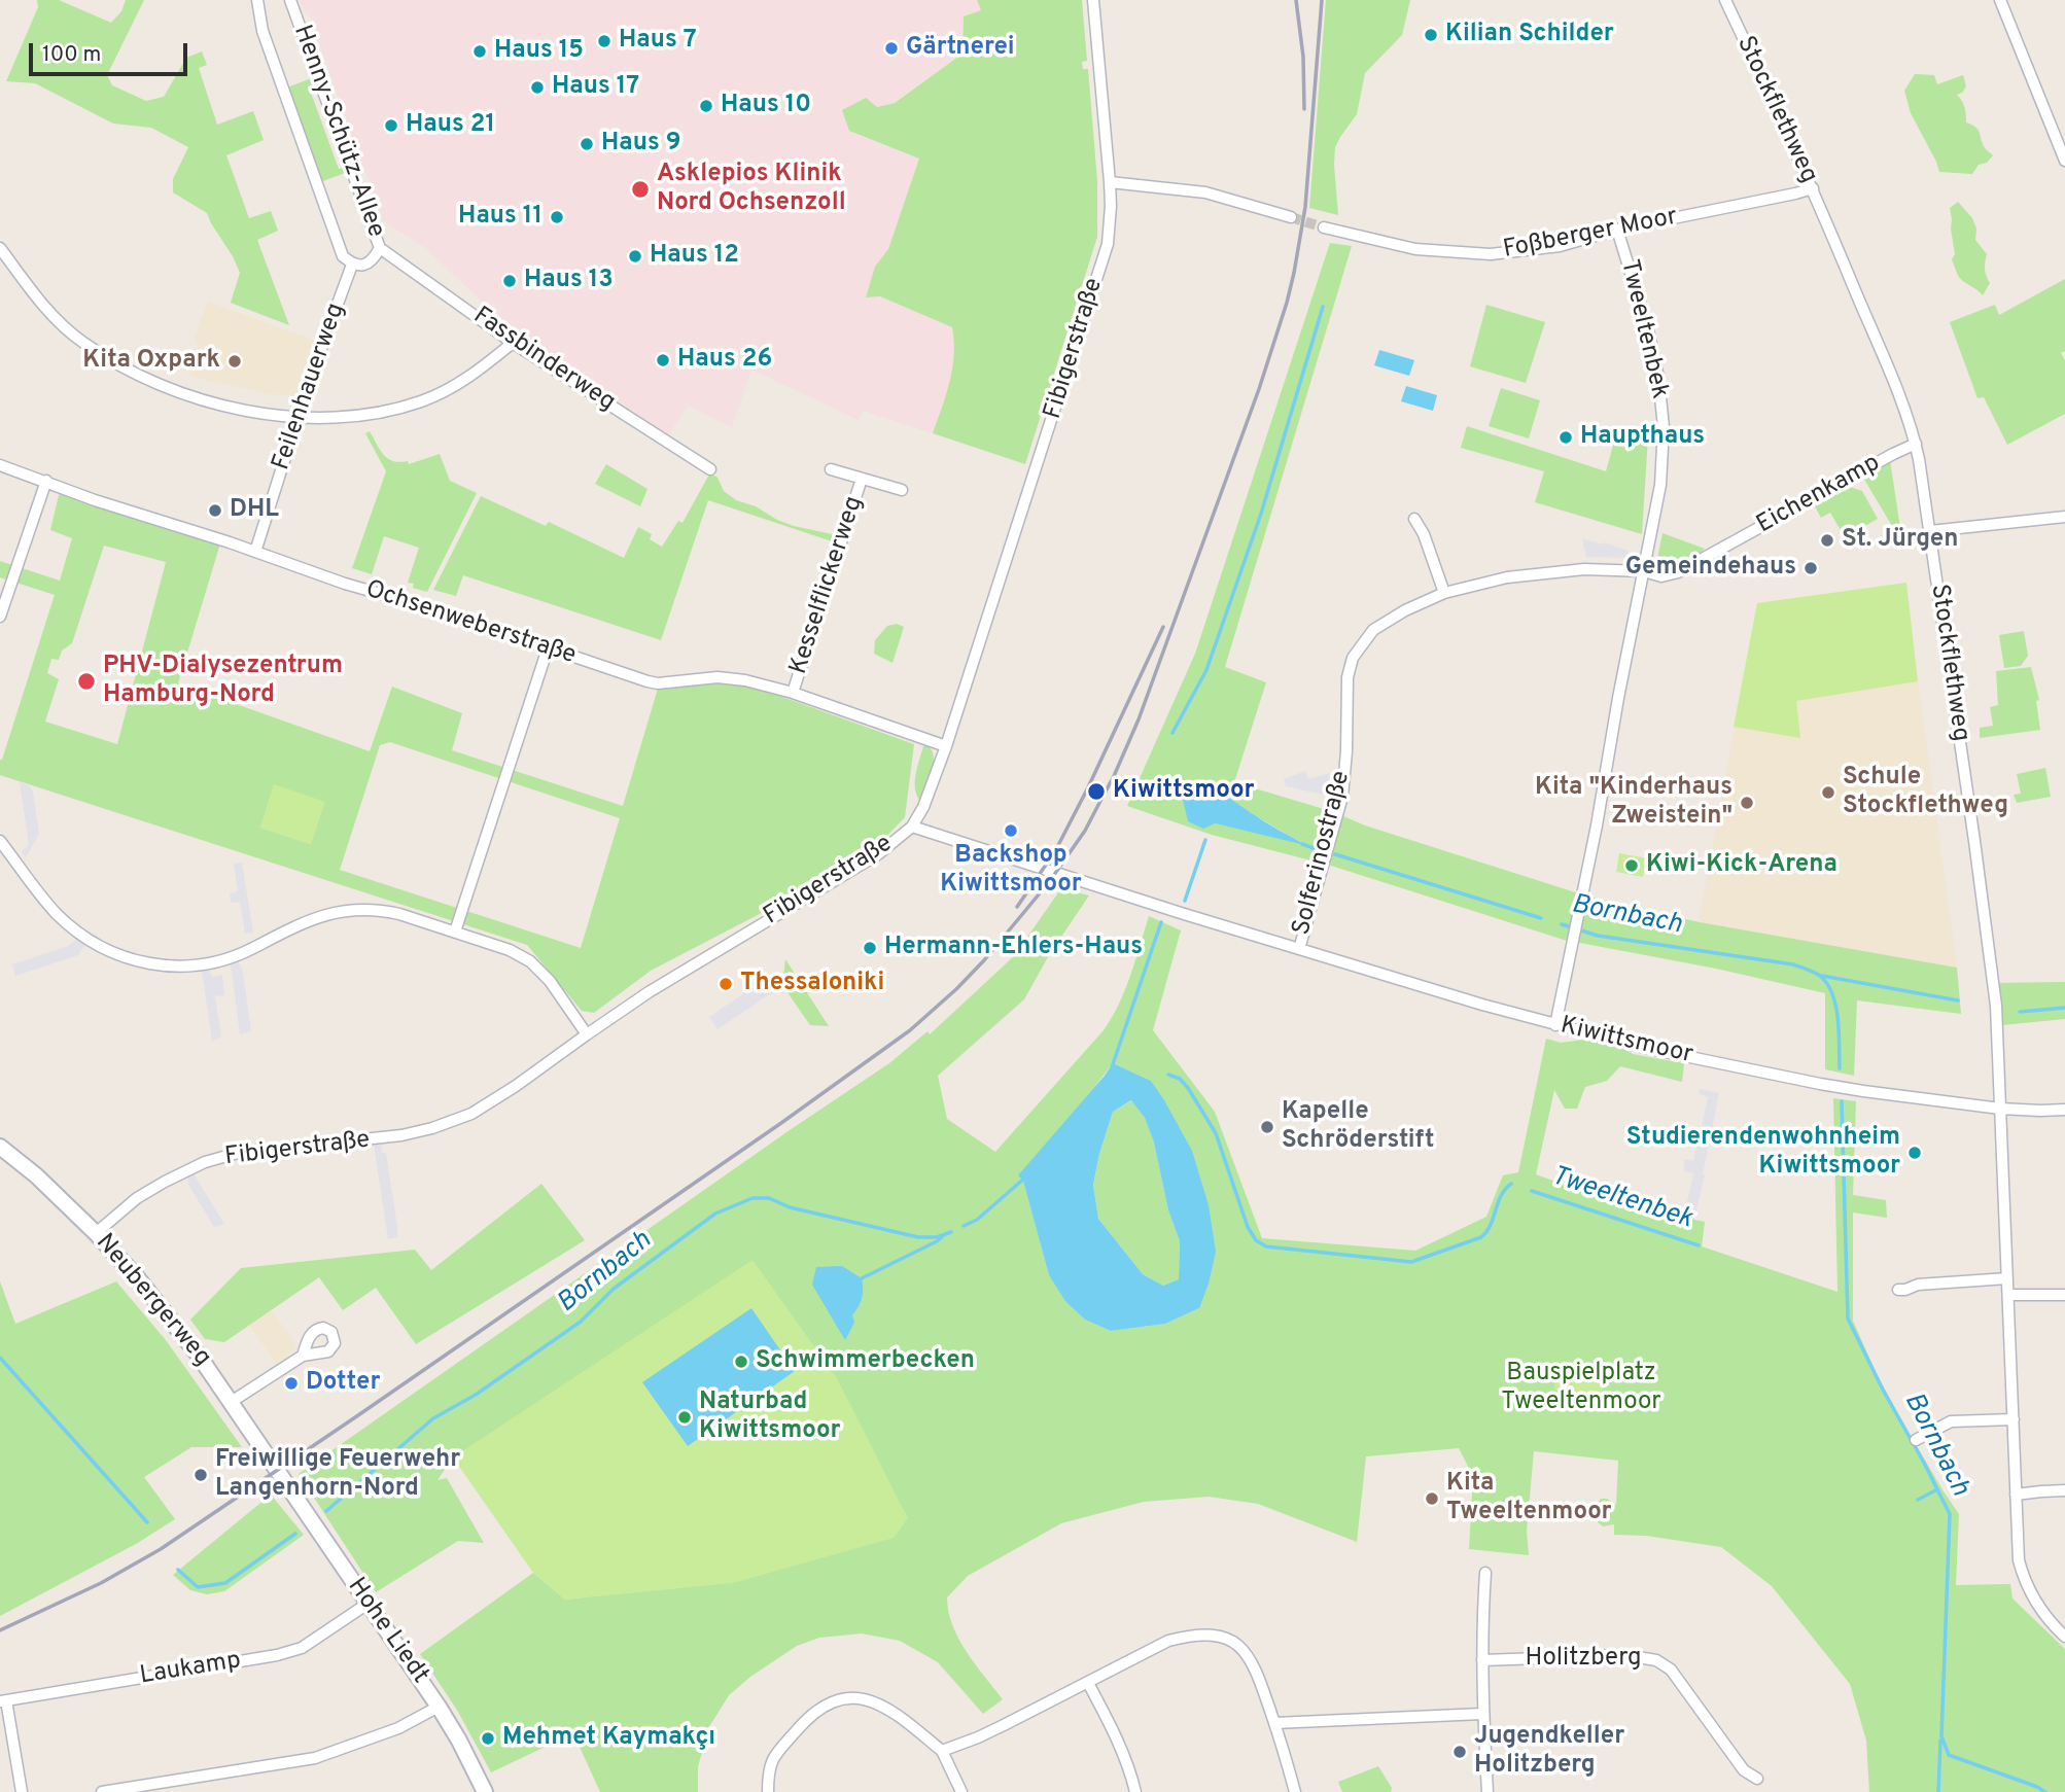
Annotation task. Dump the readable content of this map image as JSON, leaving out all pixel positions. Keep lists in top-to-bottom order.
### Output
{
  "streets": {
    "street": [
      "Stockflethweg",
      "Henny-Schütz-Allee",
      "Foßberger Moor",
      "Tweeltenbek",
      "Fibigerstraße",
      "Fassbinderweg",
      "Feilenhauerweg",
      "Eichenkamp",
      "Kesselflickerweg",
      "Ochsenweberstraße",
      "Solferinostraße",
      "Kiwittsmoor",
      "Neubergerweg",
      "Hohe Liedt",
      "Holitzberg",
      "Laukamp"
    ]
  },
  "crossings": [
    ["Stockflethweg", "Foßberger Moor"],
    ["Stockflethweg", "Eichenkamp"],
    ["Stockflethweg", "Kiwittsmoor"],
    ["Henny-Schütz-Allee", "Fassbinderweg"],
    ["Henny-Schütz-Allee", "Feilenhauerweg"],
    ["Foßberger Moor", "Tweeltenbek"],
    ["Tweeltenbek", "Eichenkamp"],
    ["Tweeltenbek", "Solferinostraße"],
    ["Tweeltenbek", "Kiwittsmoor"],
    ["Fibigerstraße", "Ochsenweberstraße"],
    ["Fibigerstraße", "Kiwittsmoor"],
    ["Fibigerstraße", "Neubergerweg"],
    ["Feilenhauerweg", "Ochsenweberstraße"],
    ["Eichenkamp", "Solferinostraße"],
    ["Kesselflickerweg", "Ochsenweberstraße"],
    ["Solferinostraße", "Kiwittsmoor"],
    ["Neubergerweg", "Hohe Liedt"],
    ["Hohe Liedt", "Laukamp"]
  ],
  "water": ["Bornbach", "Tweeltenbek"],
  "parks": ["Bauspielplatz Tweeltenmoor"],
  "places": [
    "Kilian Schilder",
    "Haus 7",
    "Gärtnerei",
    "Haus 15",
    "Haus 17",
    "Haus 10",
    "Haus 21",
    "Haus 9",
    "Asklepios Klinik Nord Ochsenzoll",
    "Haus 11",
    "Haus 12",
    "Haus 13",
    "Haus 26",
    "Kita Oxpark",
    "Haupthaus",
    "DHL",
    "St. Jürgen",
    "Gemeindehaus",
    "PHV-Dialysezentrum Hamburg-Nord",
    "Kiwittsmoor",
    "Schule Stockflethweg",
    "Kita \"Kinderhaus Zweistein\"",
    "Backshop Kiwittsmoor",
    "Kiwi-Kick-Arena",
    "Hermann-Ehlers-Haus",
    "Thessaloniki",
    "Kapelle Schröderstift",
    "Studierendenwohnheim Kiwittsmoor",
    "Schwimmerbecken",
    "Dotter",
    "Naturbad Kiwittsmoor",
    "Freiwillige Feuerwehr Langenhorn-Nord",
    "Kita Tweeltenmoor",
    "Mehmet Kaymakçı",
    "Jugendkeller Holitzberg"
  ],
  "scale_bar": "100 m"
}
